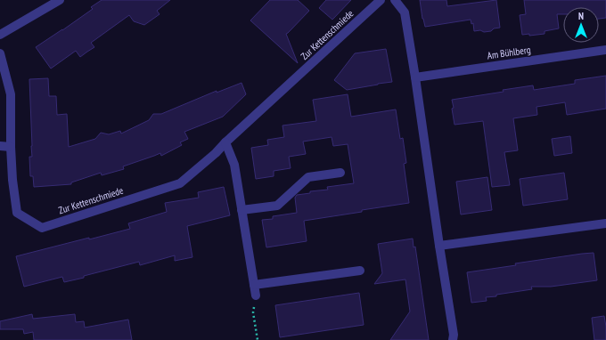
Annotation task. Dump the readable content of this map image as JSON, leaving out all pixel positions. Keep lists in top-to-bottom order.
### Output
{
  "streets": {
    "street": ["Zur Kettenschmiede", "Am Bühlberg"]
  },
  "north": "top"
}
